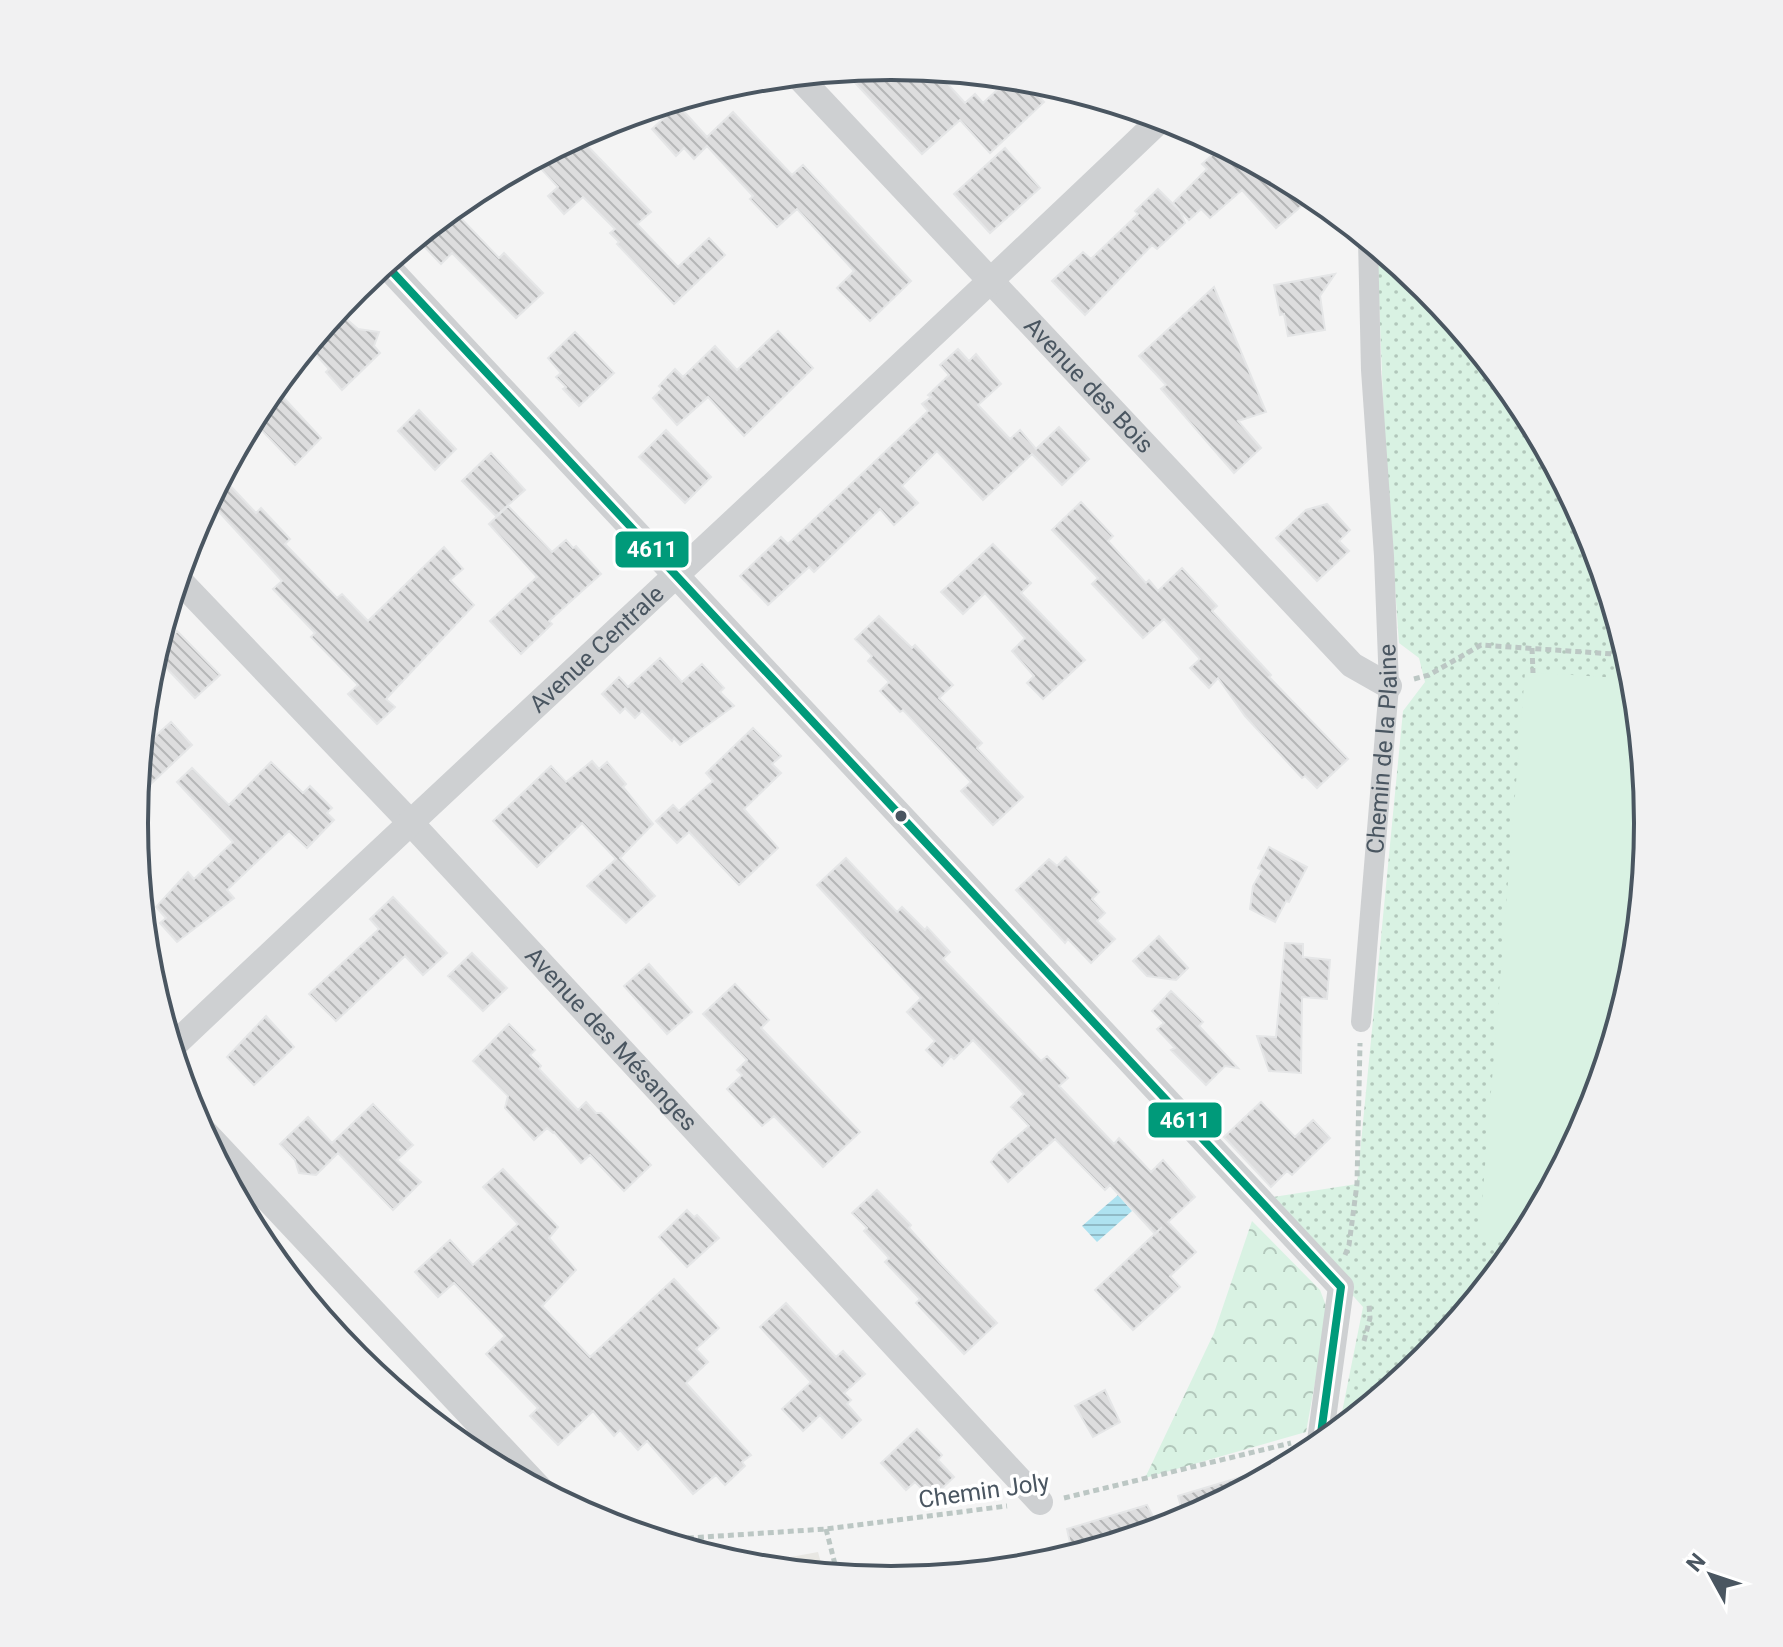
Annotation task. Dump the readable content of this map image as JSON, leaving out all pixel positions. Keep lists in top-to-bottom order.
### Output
{
  "streets": {
    "street": [
      "Avenue des Bois",
      "Avenue Centrale",
      "Chemin de la Plaine",
      "Avenue des Mésanges"
    ],
    "path": ["Chemin Joly"]
  },
  "crossings": [
    ["Avenue des Bois", "Avenue Centrale"],
    ["Avenue des Bois", "Chemin de la Plaine"],
    ["Avenue Centrale", "Avenue des Mésanges"],
    ["Avenue des Mésanges", "Chemin Joly"]
  ],
  "lines": ["transit line 4611"],
  "north": "top left"
}
